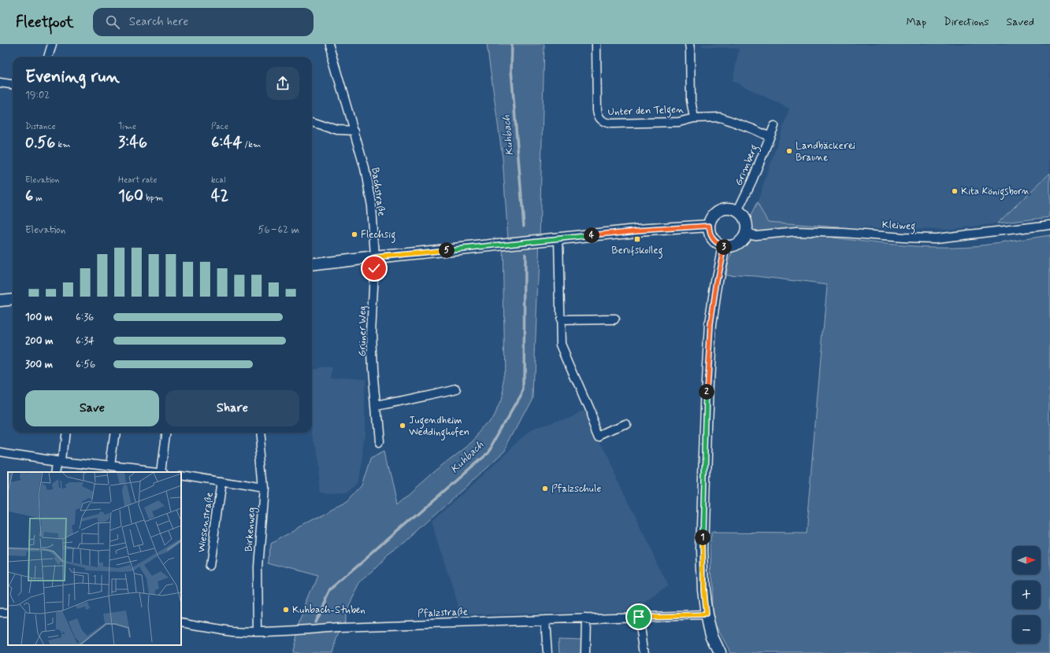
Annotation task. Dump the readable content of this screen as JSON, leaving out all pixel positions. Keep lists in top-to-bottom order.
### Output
{
  "streets": {
    "street": [
      "Unter den Telgen",
      "Grimberg",
      "Bachstraße",
      "Kleiweg",
      "Grüner Weg",
      "Wiesenstraße",
      "Birkenweg",
      "Pfalzstraße"
    ]
  },
  "crossings": [
    ["Unter den Telgen", "Grimberg"],
    ["Grimberg", "Kleiweg"],
    ["Bachstraße", "Grüner Weg"],
    ["Wiesenstraße", "Birkenweg"],
    ["Birkenweg", "Pfalzstraße"]
  ],
  "water": ["Kuhbach"],
  "places": {
    "other": [
      "Landbäckerei Braune",
      "Kita Königsborn",
      "Flechsig",
      "Jugendheim Weddinghofen",
      "Pfalzschule",
      "Kuhbach-Stuben"
    ],
    "transit": ["Berufskolleg"]
  },
  "north": "right",
  "page": {
    "header": "Fleetfoot",
    "search": "Search here",
    "nav": ["Map", "Directions", "Saved"],
    "heading": ["Evening run", "19:02"],
    "stats": [
      ["Distance", "0.56 km"],
      ["Time", "3:46"],
      ["Pace", "6:44 /km"],
      ["Elevation", "6 m"],
      ["Heart rate", "160 bpm"],
      ["kcal", "42"]
    ],
    "chart": ["Elevation", "56–62 m"],
    "pins": [
      "4",
      "3",
      "5",
      "2",
      "1"
    ],
    "list": [
      {
        "name": "100 m",
        "note": "6:36"
      },
      {
        "name": "200 m",
        "note": "6:34"
      },
      {
        "name": "300 m",
        "note": "6:56"
      }
    ],
    "buttons": ["Save", "Share"],
    "map_buttons": ["+", "−"]
  }
}
